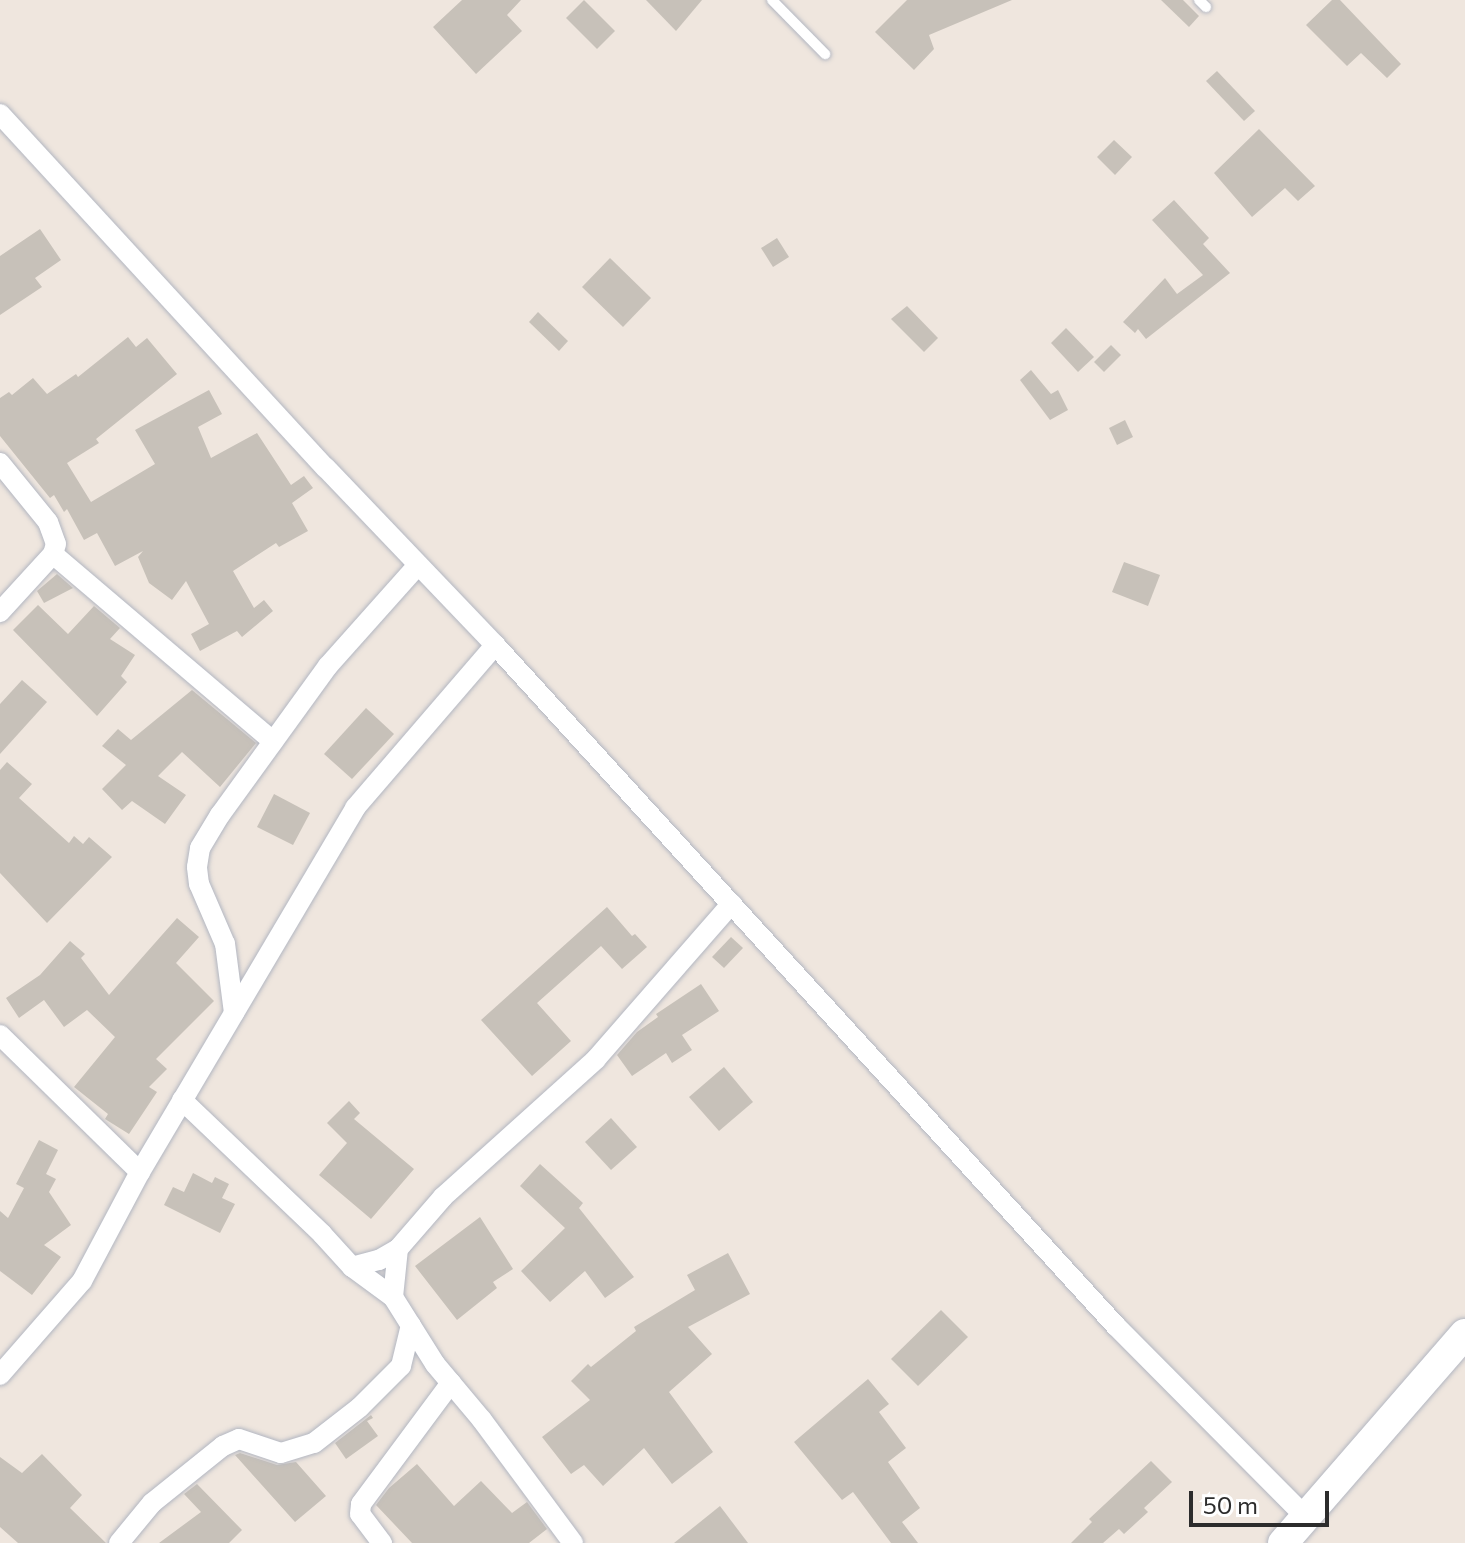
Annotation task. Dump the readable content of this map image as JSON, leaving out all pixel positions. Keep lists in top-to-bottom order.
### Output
{
  "scale_bar": "50 m"
}
